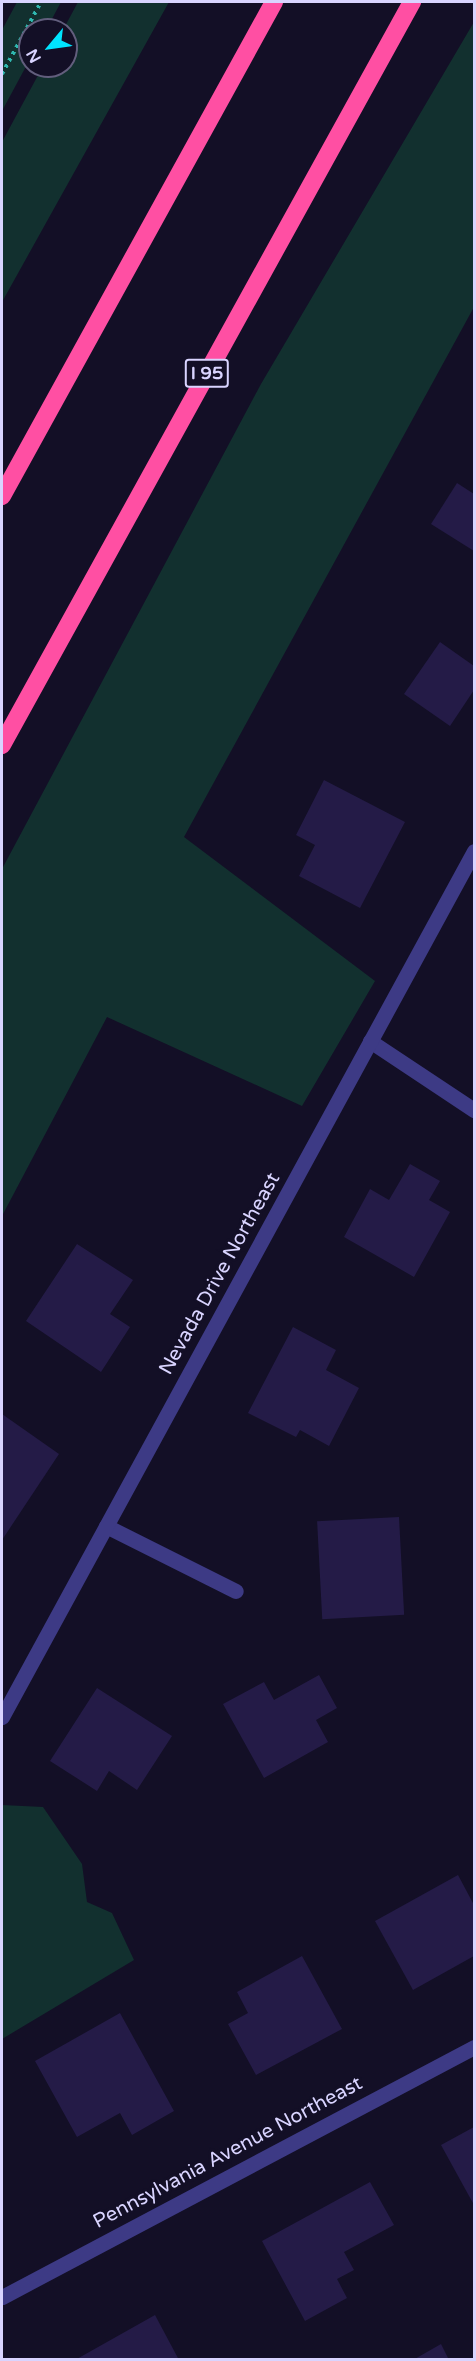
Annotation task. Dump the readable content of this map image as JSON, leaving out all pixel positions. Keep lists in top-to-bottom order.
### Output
{
  "streets": {
    "highway": ["I 95"],
    "street": ["Nevada Drive Northeast", "Pennsylvania Avenue Northeast"]
  },
  "north": "bottom left"
}
